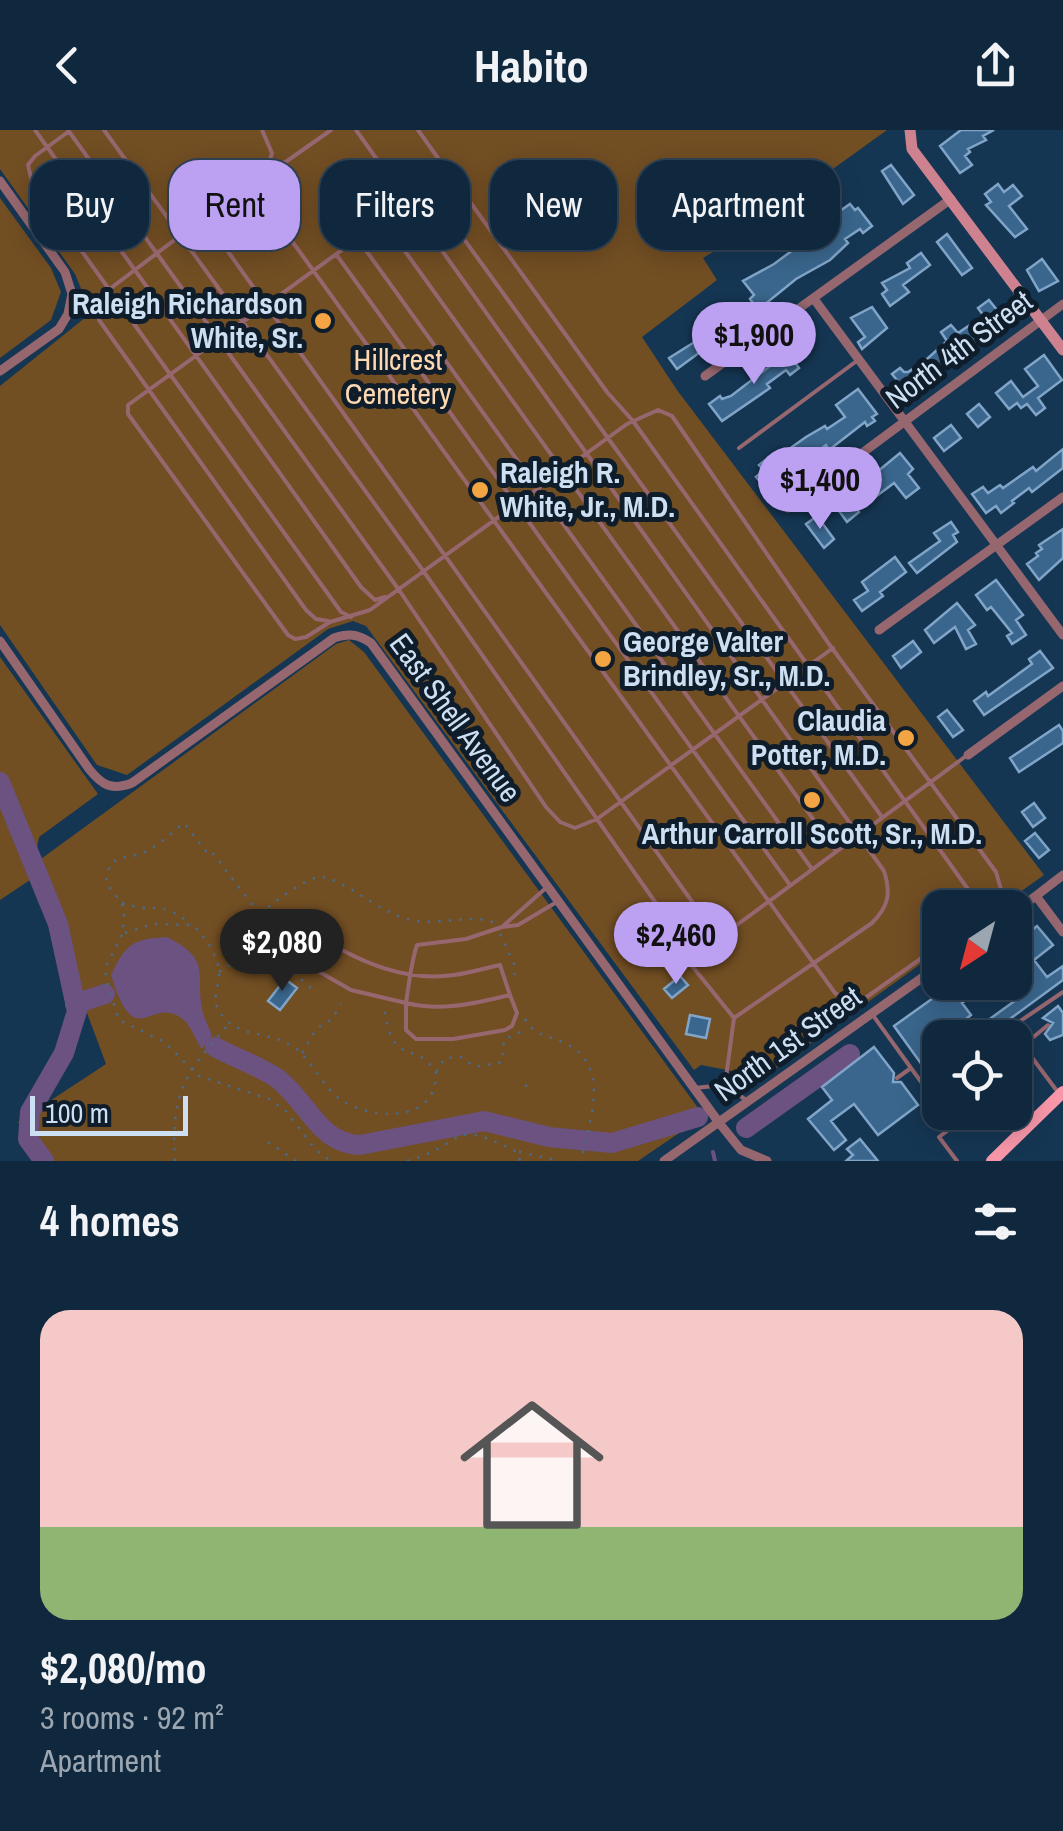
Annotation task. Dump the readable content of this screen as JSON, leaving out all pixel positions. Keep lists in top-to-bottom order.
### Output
{
  "streets": {
    "street": ["North 4th Street", "East Shell Avenue", "North 1st Street"]
  },
  "crossings": [
    ["East Shell Avenue", "North 1st Street"]
  ],
  "parks": ["Hillcrest Cemetery"],
  "places": [
    "Raleigh Richardson White, Sr.",
    "Raleigh R. White, Jr., M.D.",
    "George Valter Brindley, Sr., M.D.",
    "Claudia Potter, M.D.",
    "Arthur Carroll Scott, Sr., M.D."
  ],
  "scale_bar": "100 m",
  "north": "bottom left",
  "page": {
    "header": "Habito",
    "chip": [
      "Buy",
      "Rent",
      "Filters",
      "New",
      "Apartment"
    ],
    "price": [
      "$1,900",
      "$1,400",
      "$2,460",
      "$2,080"
    ],
    "scale": "100 m",
    "heading": "4 homes",
    "list": [
      {
        "name": "$2,080/mo",
        "note": "3 rooms · 92 m² · Apartment"
      }
    ]
  }
}
